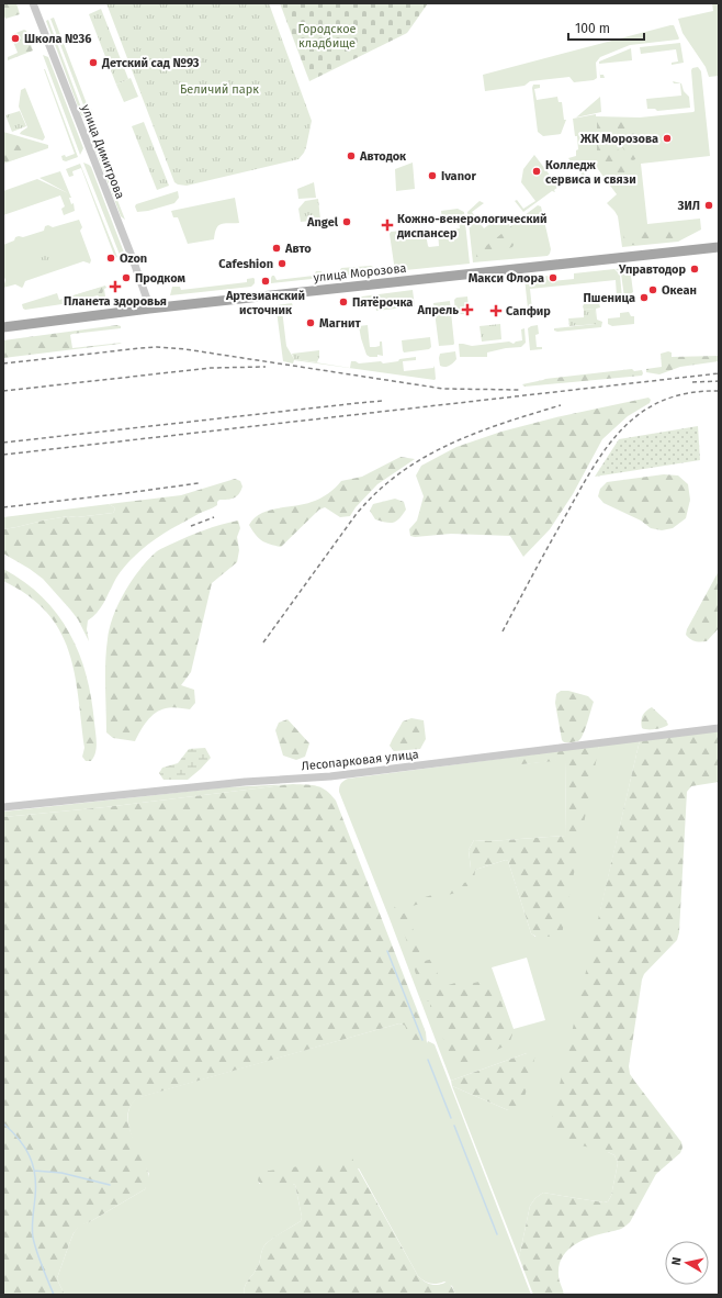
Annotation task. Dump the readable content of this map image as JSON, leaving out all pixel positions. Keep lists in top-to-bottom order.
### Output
{
  "streets": {
    "main road": ["улица Морозова"],
    "street": ["улица Димитрова", "Лесопарковая улица"]
  },
  "crossings": [
    ["улица Димитрова", "улица Морозова"]
  ],
  "parks": ["Городское кладбище", "Беличий парк"],
  "places": {
    "other": [
      "Школа №36",
      "Детский сад №93",
      "ЖК Морозова",
      "Автодок",
      "Колледж сервиса и связи",
      "Ivanor",
      "ЗИЛ",
      "Angel",
      "Авто",
      "Ozon",
      "Cafeshion",
      "Управтодор",
      "Продком",
      "Макси Флора",
      "Артезианский источник",
      "Океан",
      "Пшеница",
      "Пятёрочка",
      "Магнит"
    ],
    "health": [
      "Кожно-венерологический диспансер",
      "Планета здоровья",
      "Апрель",
      "Сапфир"
    ]
  },
  "scale_bar": "100 m",
  "north": "left"
}
